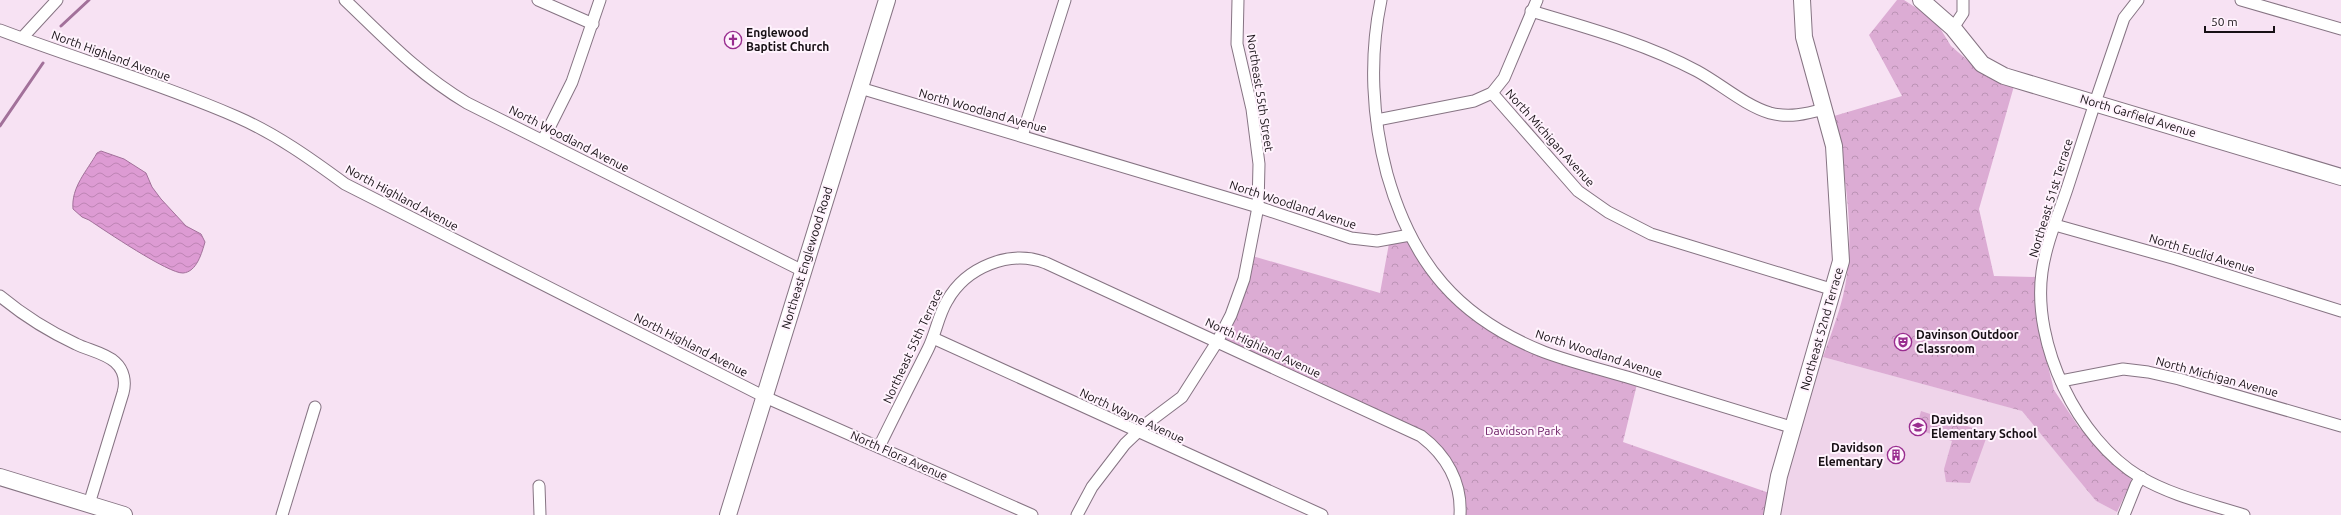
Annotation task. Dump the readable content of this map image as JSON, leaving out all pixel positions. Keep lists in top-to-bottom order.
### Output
{
  "streets": {
    "street": [
      "North Highland Avenue",
      "Northeast 55th Street",
      "North Woodland Avenue",
      "North Garfield Avenue",
      "North Michigan Avenue",
      "Northeast 51st Terrace",
      "North Euclid Avenue",
      "Northeast Englewood Road",
      "Northeast 52nd Terrace",
      "Northeast 55th Terrace",
      "North Wayne Avenue",
      "North Flora Avenue"
    ]
  },
  "crossings": [
    ["North Highland Avenue", "Northeast 55th Street"],
    ["North Highland Avenue", "Northeast Englewood Road"],
    ["North Highland Avenue", "Northeast 55th Terrace"],
    ["North Highland Avenue", "North Flora Avenue"],
    ["Northeast 55th Street", "North Woodland Avenue"],
    ["Northeast 55th Street", "North Wayne Avenue"],
    ["North Woodland Avenue", "Northeast Englewood Road"],
    ["North Woodland Avenue", "Northeast 52nd Terrace"],
    ["North Garfield Avenue", "Northeast 51st Terrace"],
    ["North Michigan Avenue", "Northeast 51st Terrace"],
    ["North Michigan Avenue", "Northeast 52nd Terrace"],
    ["Northeast 51st Terrace", "North Euclid Avenue"],
    ["Northeast Englewood Road", "North Flora Avenue"],
    ["Northeast 55th Terrace", "North Wayne Avenue"],
    ["Northeast 55th Terrace", "North Flora Avenue"]
  ],
  "parks": ["Davidson Park"],
  "places": {
    "church": ["Englewood Baptist Church"],
    "theatre": ["Davinson Outdoor Classroom"],
    "school or university": ["Davidson Elementary School"],
    "building": ["Davidson Elementary"]
  },
  "scale_bar": "50 m"
}
